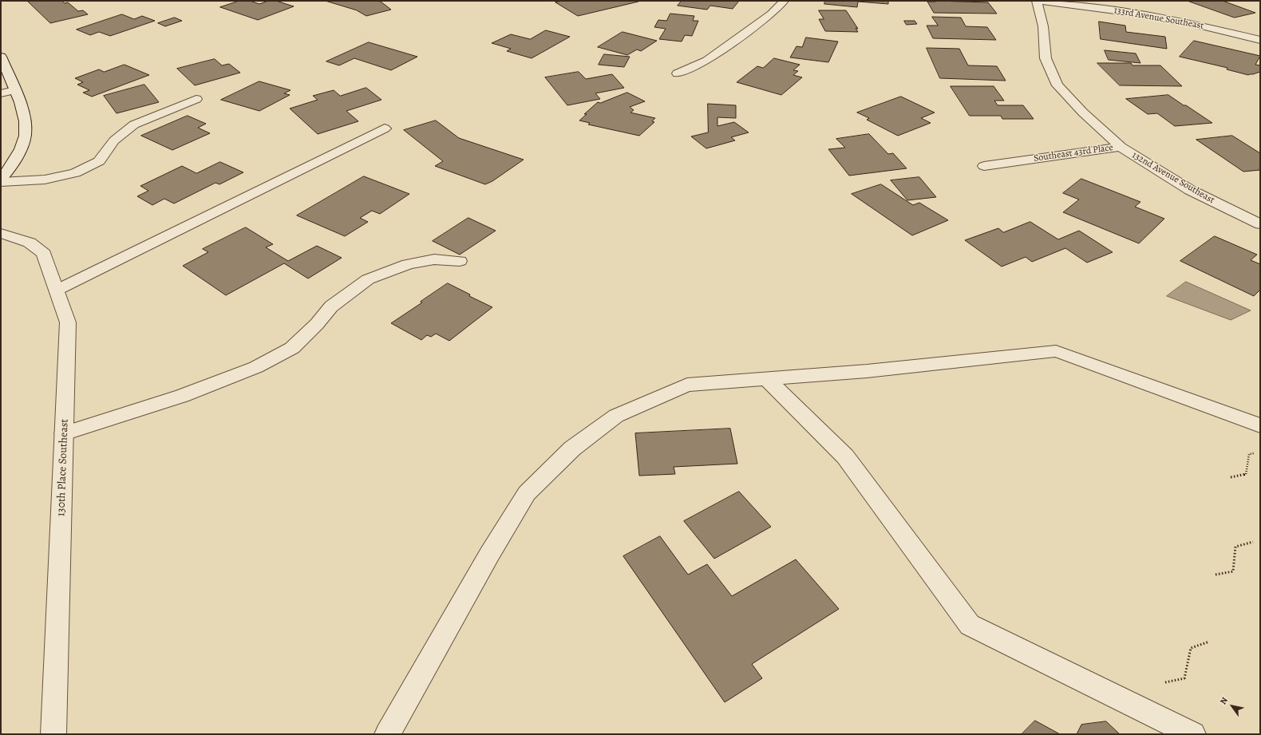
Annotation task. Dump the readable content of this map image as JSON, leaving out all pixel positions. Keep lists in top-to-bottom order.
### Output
{
  "streets": {
    "street": [
      "133rd Avenue Southeast",
      "Southeast 43rd Place",
      "132nd Avenue Southeast",
      "130th Place Southeast"
    ]
  },
  "crossings": [
    ["133rd Avenue Southeast", "Southeast 43rd Place"],
    ["Southeast 43rd Place", "132nd Avenue Southeast"]
  ],
  "north": "top left"
}
